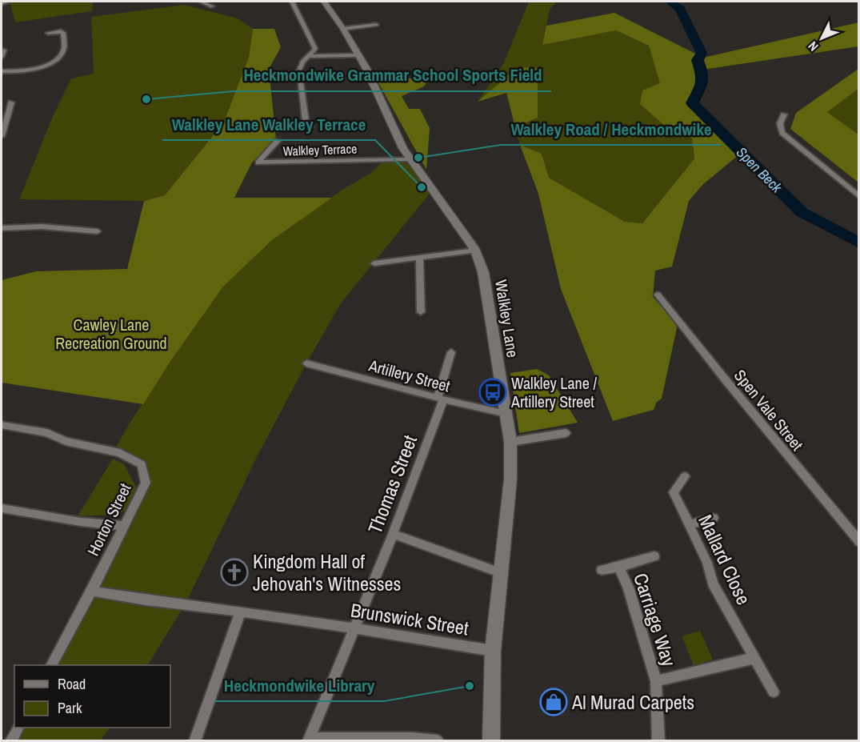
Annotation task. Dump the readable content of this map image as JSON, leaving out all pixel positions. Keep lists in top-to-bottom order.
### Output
{
  "streets": {
    "main road": ["Walkley Lane"],
    "street": [
      "Walkley Terrace",
      "Artillery Street",
      "Spen Vale Street",
      "Thomas Street",
      "Horton Street",
      "Mallard Close",
      "Brunswick Street",
      "Carriage Way"
    ]
  },
  "crossings": [
    ["Walkley Terrace", "Walkley Lane"],
    ["Walkley Lane", "Artillery Street"],
    ["Walkley Lane", "Brunswick Street"],
    ["Artillery Street", "Thomas Street"],
    ["Thomas Street", "Brunswick Street"],
    ["Horton Street", "Brunswick Street"]
  ],
  "water": ["Spen Beck"],
  "parks": ["Cawley Lane Recreation Ground"],
  "places": {
    "other": [
      "Heckmondwike Grammar School Sports Field",
      "Walkley Road / Heckmondwike",
      "Walkley Lane Walkley Terrace",
      "Heckmondwike Library"
    ],
    "bus stop": ["Walkley Lane / Artillery Street"],
    "church": ["Kingdom Hall of Jehovah's Witnesses"],
    "shop": ["Al Murad Carpets"]
  },
  "legend": ["Road", "Park"],
  "north": "bottom left"
}
